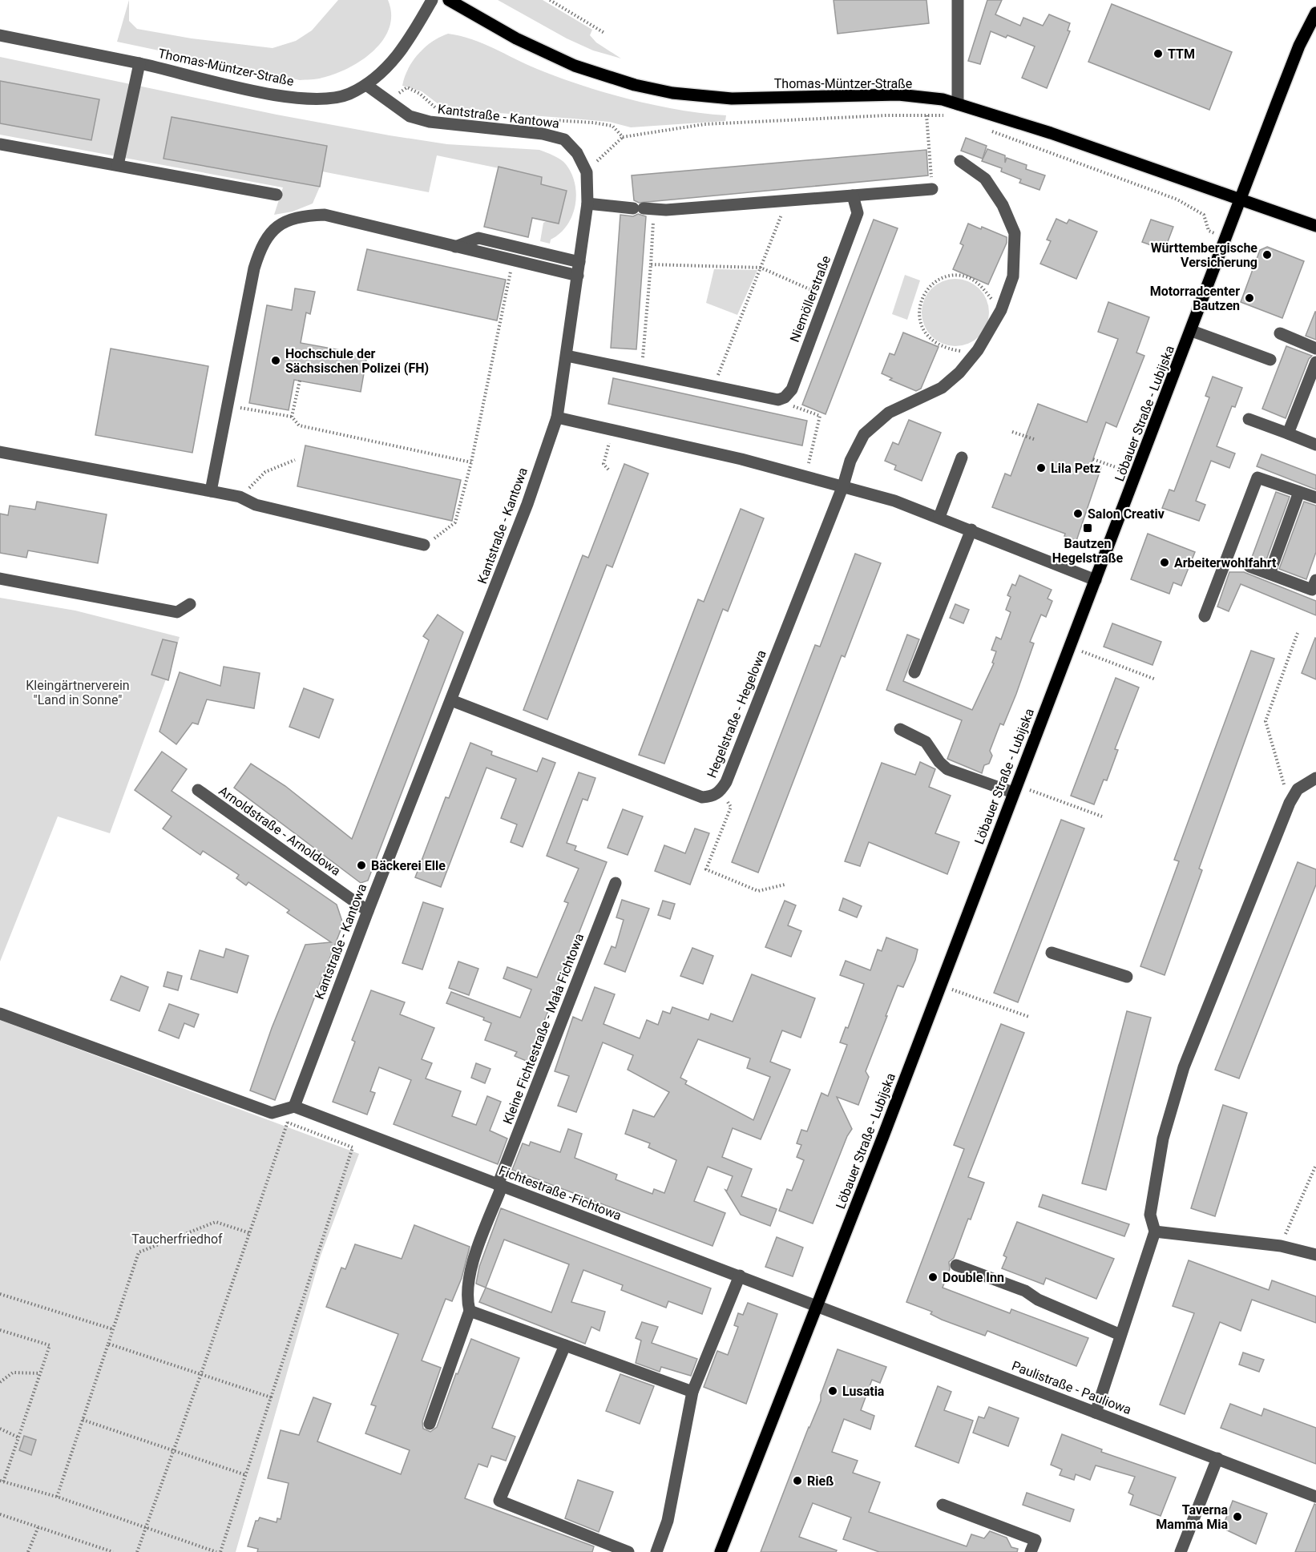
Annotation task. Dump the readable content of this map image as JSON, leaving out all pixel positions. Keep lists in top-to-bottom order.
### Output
{
  "streets": {
    "main road": ["Thomas-Müntzer-Straße", "Löbauer Straße - Lubijska"],
    "street": [
      "Kantstraße - Kantowa",
      "Niemöllerstraße",
      "Hegelstraße - Hegelowa",
      "Arnoldstraße - Arnoldowa",
      "Kleine Fichtestraße - Mała Fichtowa",
      "Fichtestraße -Fichtowa",
      "Paulistraße - Pauliowa"
    ]
  },
  "crossings": [
    ["Thomas-Müntzer-Straße", "Kantstraße - Kantowa"],
    ["Thomas-Müntzer-Straße", "Löbauer Straße - Lubijska"],
    ["Kantstraße - Kantowa", "Hegelstraße - Hegelowa"],
    ["Kantstraße - Kantowa", "Arnoldstraße - Arnoldowa"],
    ["Kantstraße - Kantowa", "Fichtestraße -Fichtowa"],
    ["Löbauer Straße - Lubijska", "Fichtestraße -Fichtowa"],
    ["Löbauer Straße - Lubijska", "Paulistraße - Pauliowa"],
    ["Kleine Fichtestraße - Mała Fichtowa", "Fichtestraße -Fichtowa"],
    ["Fichtestraße -Fichtowa", "Paulistraße - Pauliowa"]
  ],
  "parks": ["Kleingärtnerverein \"Land in Sonne\"", "Taucherfriedhof"],
  "places": {
    "other": [
      "TTM",
      "Württembergische Versicherung",
      "Motorradcenter Bautzen",
      "Hochschule der Sächsischen Polizei (FH)",
      "Lila Petz",
      "Salon Creativ",
      "Arbeiterwohlfahrt",
      "Bäckerei Elle",
      "Double Inn",
      "Lusatia",
      "Rieß",
      "Taverna Mamma Mia"
    ],
    "transit": ["Bautzen Hegelstraße"]
  }
}
